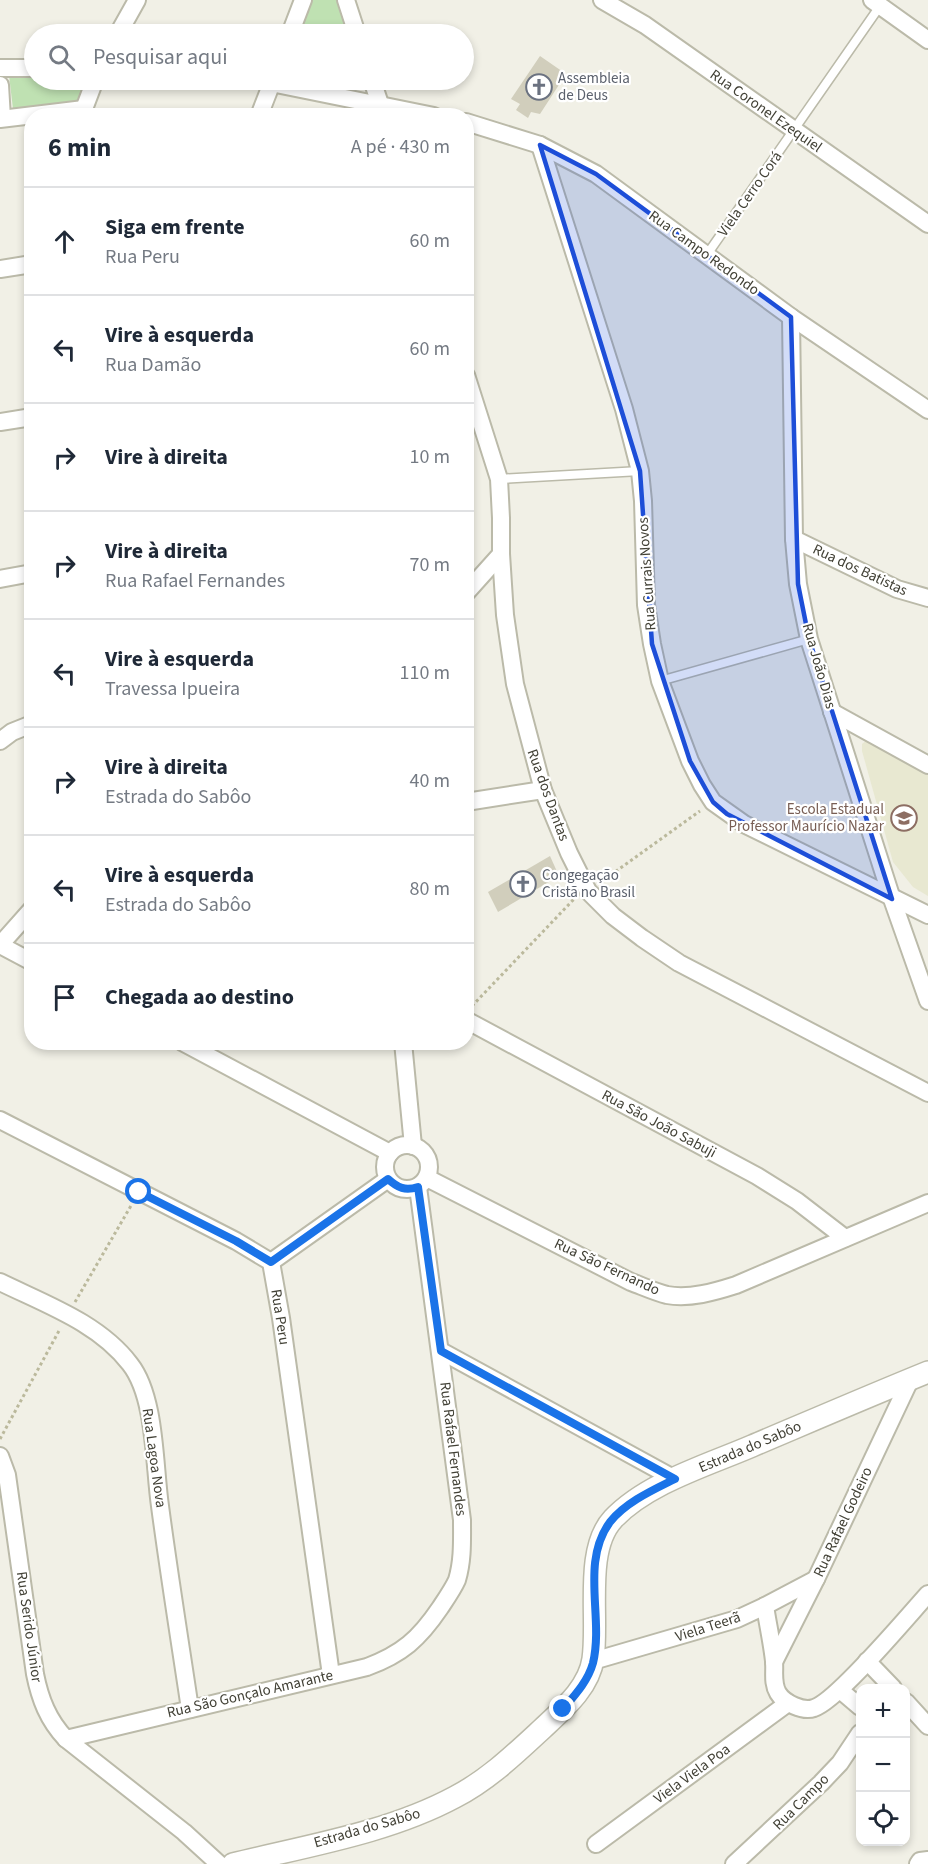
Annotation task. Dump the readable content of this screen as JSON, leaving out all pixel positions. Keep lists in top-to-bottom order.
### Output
{
  "streets": {
    "street": [
      "Rua Coronel Ezequiel",
      "Rua Campo Redondo",
      "Rua dos Batistas",
      "Rua Currais Novos",
      "Rua João Dias",
      "Rua dos Dantas",
      "Rua São João Sabuji",
      "Rua São Fernando",
      "Rua Peru",
      "Estrada do Sabôo",
      "Rua Rafael Fernandes",
      "Rua Lagoa Nova",
      "Rua Rafael Godeiro",
      "Rua Serido Júnior",
      "Viela Teerã",
      "Rua São Gonçalo Amarante",
      "Viela Viela Poa",
      "Rua Campo"
    ],
    "lane": ["Viela Cerro Corá"]
  },
  "crossings": [
    ["Rua Coronel Ezequiel", "Viela Cerro Corá"],
    ["Viela Cerro Corá", "Rua Campo Redondo"],
    ["Rua Campo Redondo", "Rua Currais Novos"],
    ["Rua Campo Redondo", "Rua João Dias"],
    ["Rua dos Batistas", "Rua João Dias"],
    ["Rua Currais Novos", "Rua João Dias"],
    ["Rua São João Sabuji", "Rua São Fernando"],
    ["Rua São Fernando", "Rua Rafael Fernandes"],
    ["Rua Peru", "Rua São Gonçalo Amarante"],
    ["Estrada do Sabôo", "Rua Rafael Godeiro"],
    ["Estrada do Sabôo", "Viela Teerã"],
    ["Rua Rafael Fernandes", "Rua São Gonçalo Amarante"],
    ["Rua Lagoa Nova", "Rua São Gonçalo Amarante"],
    ["Rua Rafael Godeiro", "Viela Teerã"],
    ["Rua Serido Júnior", "Rua São Gonçalo Amarante"]
  ],
  "places": {
    "church": ["Assembleia de Deus", "Congegação Cristã no Brasil"],
    "school or university": ["Escola Estadual Professor Maurício Nazar"]
  },
  "page": {
    "search": "Pesquisar aqui",
    "heading": ["6 min", "A pé · 430 m"],
    "list": [
      ["Siga em frente", "Rua Peru", "60 m"],
      ["Vire à esquerda", "Rua Damão", "60 m"],
      ["Vire à direita", "10 m"],
      ["Vire à direita", "Rua Rafael Fernandes", "70 m"],
      ["Vire à esquerda", "Travessa Ipueira", "110 m"],
      ["Vire à direita", "Estrada do Sabôo", "40 m"],
      ["Vire à esquerda", "Estrada do Sabôo", "80 m"],
      "Chegada ao destino"
    ],
    "map_buttons": ["+", "−"]
  }
}
